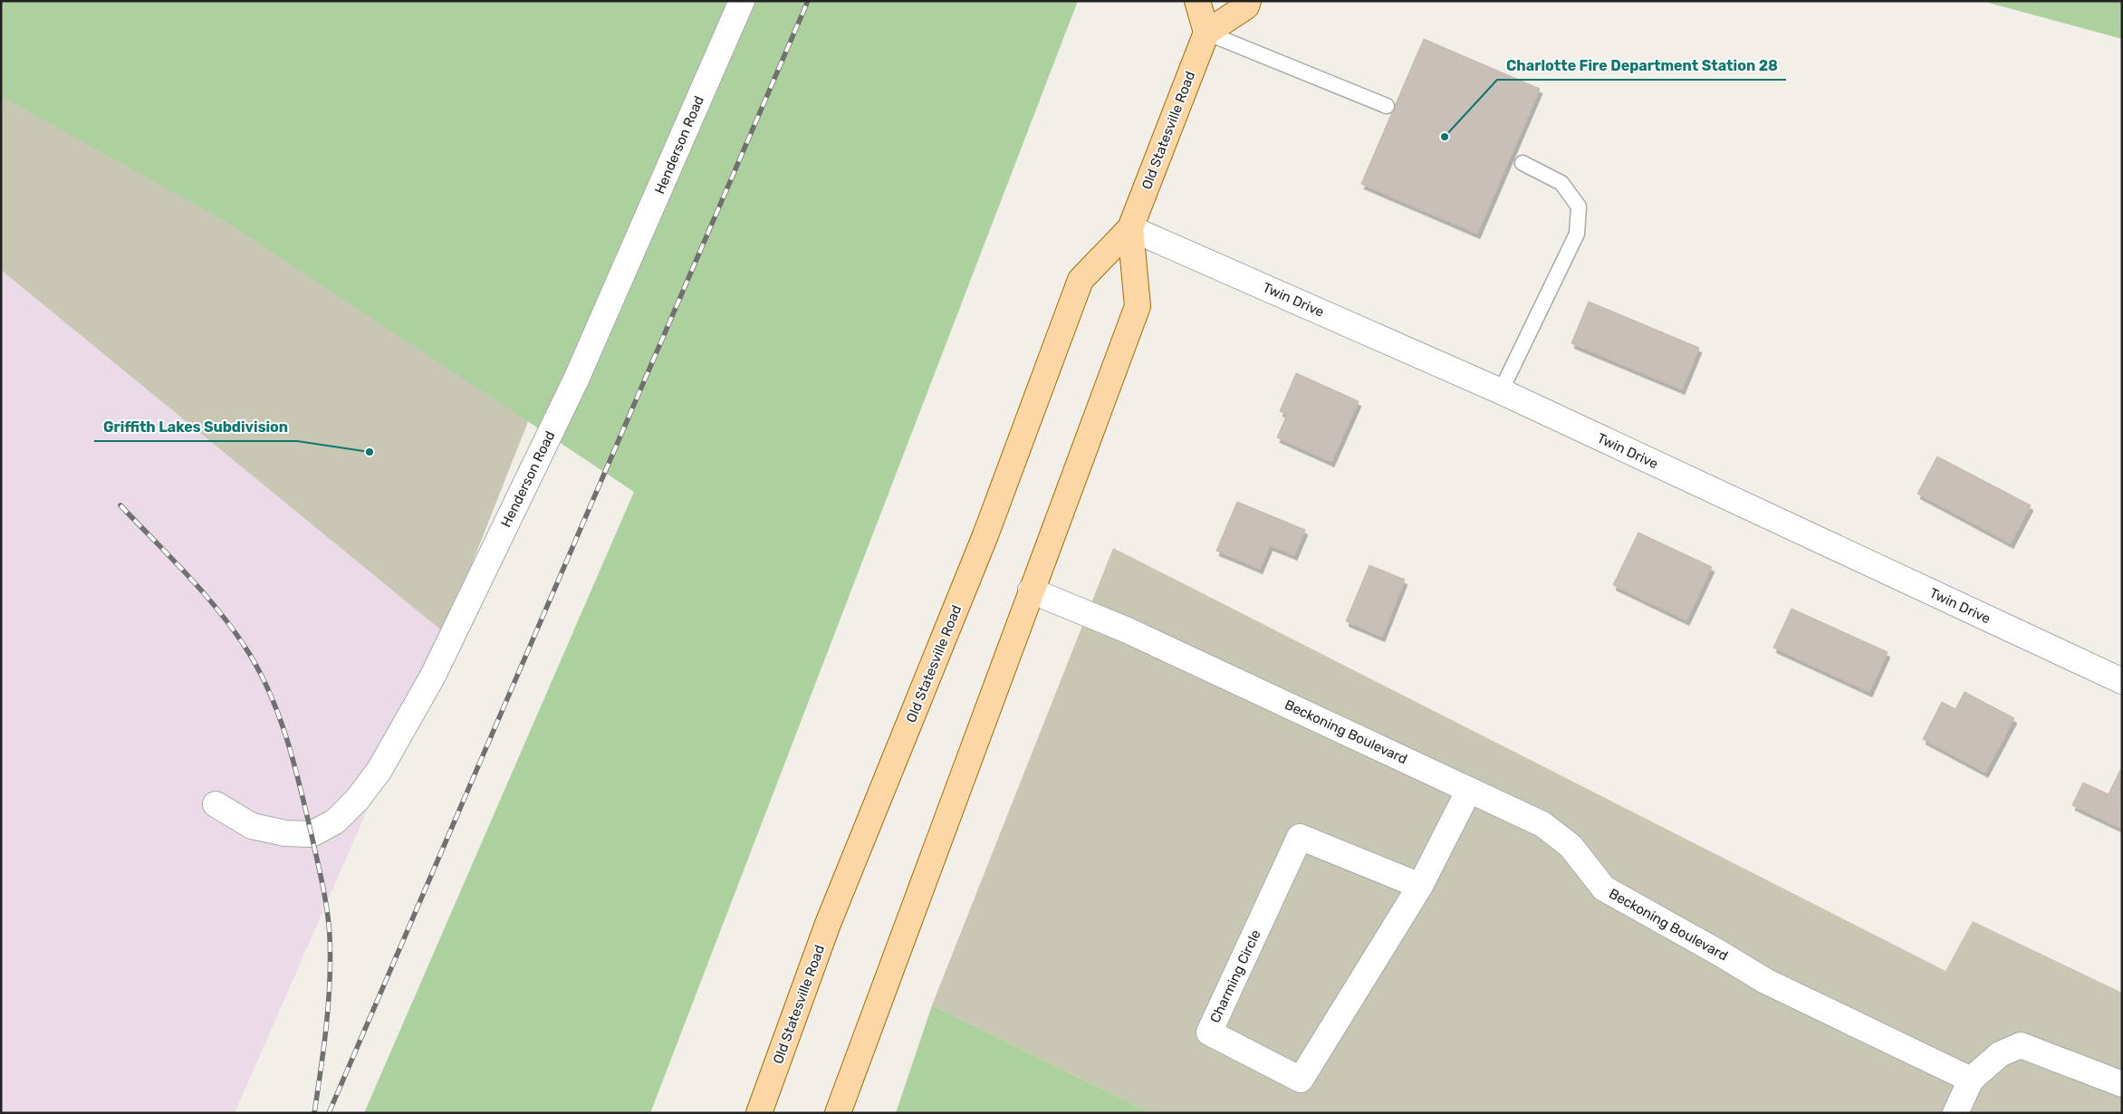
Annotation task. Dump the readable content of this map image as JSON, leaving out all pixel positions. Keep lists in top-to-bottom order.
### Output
{
  "streets": {
    "main road": ["Old Statesville Road"],
    "street": [
      "Henderson Road",
      "Twin Drive",
      "Beckoning Boulevard",
      "Charming Circle"
    ]
  },
  "crossings": [
    ["Old Statesville Road", "Twin Drive"],
    ["Old Statesville Road", "Beckoning Boulevard"],
    ["Beckoning Boulevard", "Charming Circle"]
  ],
  "places": ["Charlotte Fire Department Station 28", "Griffith Lakes Subdivision"]
}
